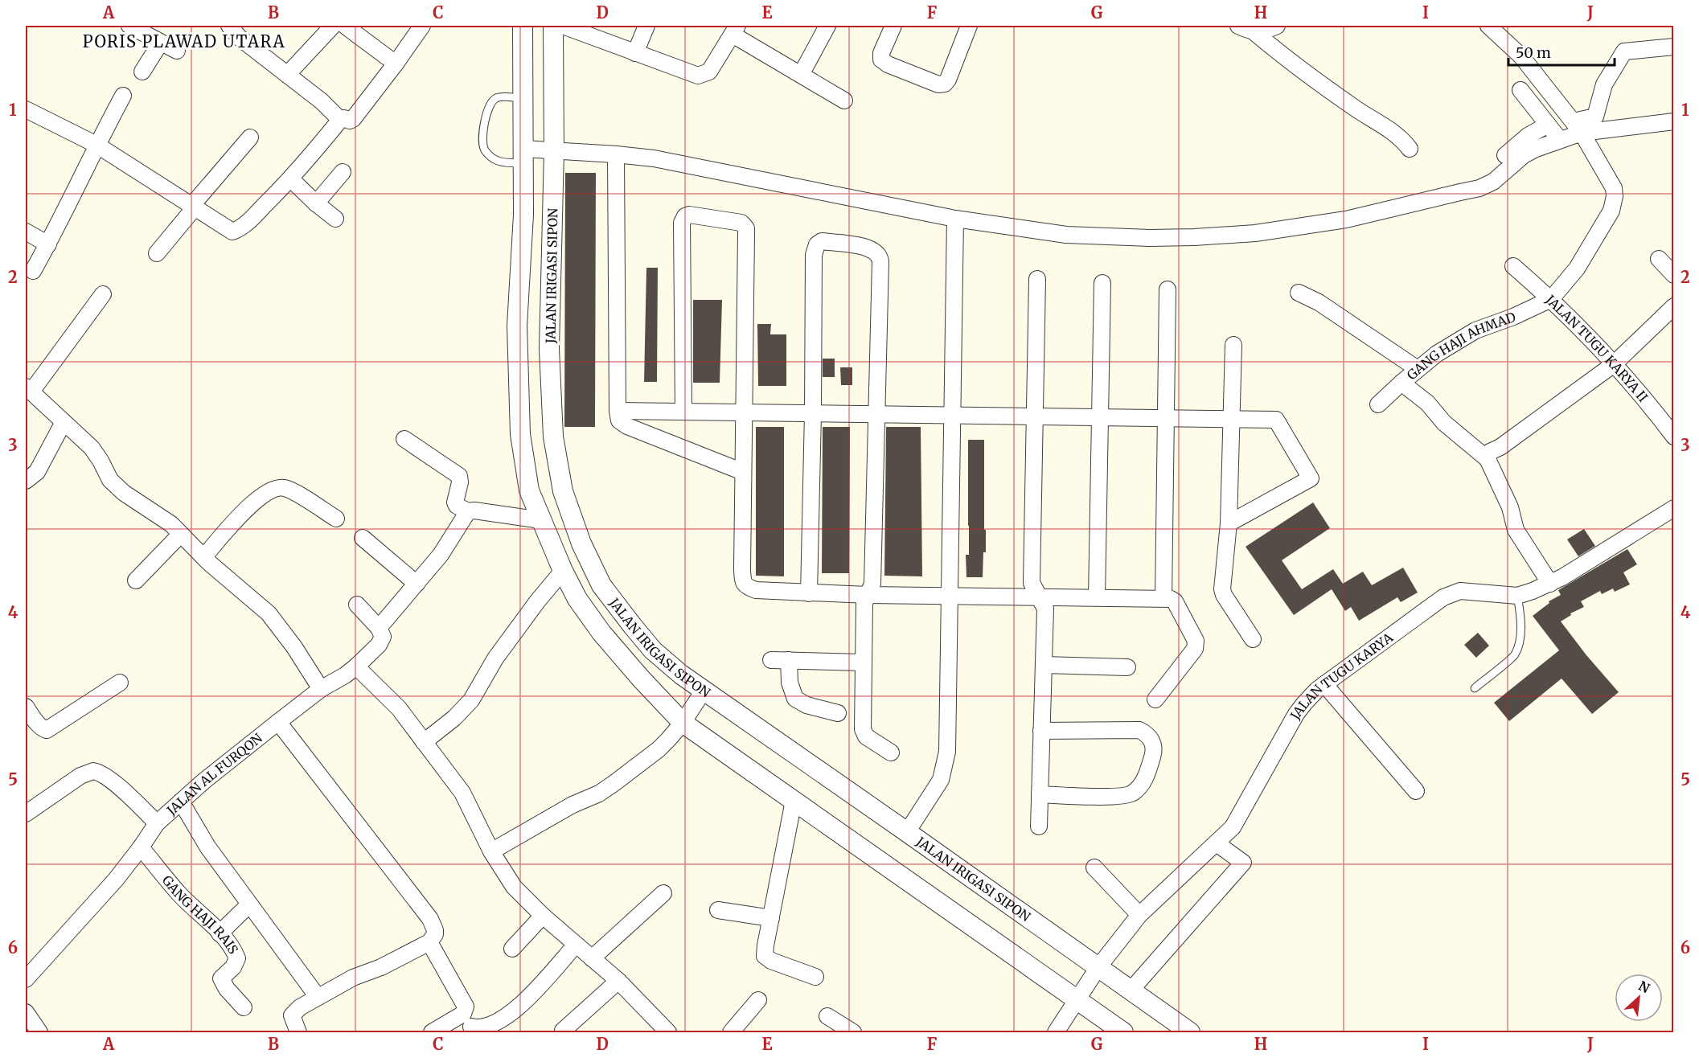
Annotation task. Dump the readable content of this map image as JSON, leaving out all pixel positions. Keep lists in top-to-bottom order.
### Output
{
  "streets": {
    "street": [
      "JALAN IRIGASI SIPON",
      "GANG HAJI AHMAD",
      "JALAN TUGU KARYA II",
      "JALAN TUGU KARYA",
      "JALAN AL FURQON",
      "GANG HAJI RAIS"
    ]
  },
  "crossings": [
    ["JALAN IRIGASI SIPON", "JALAN TUGU KARYA"],
    ["GANG HAJI AHMAD", "JALAN TUGU KARYA II"],
    ["JALAN AL FURQON", "GANG HAJI RAIS"]
  ],
  "districts": ["PORIS PLAWAD UTARA"],
  "scale_bar": "50 m",
  "north": "top right",
  "grid": {
    "columns": [
      "A",
      "B",
      "C",
      "D",
      "E",
      "F",
      "G",
      "H",
      "I",
      "J"
    ],
    "rows": [
      "1",
      "2",
      "3",
      "4",
      "5",
      "6"
    ]
  }
}
